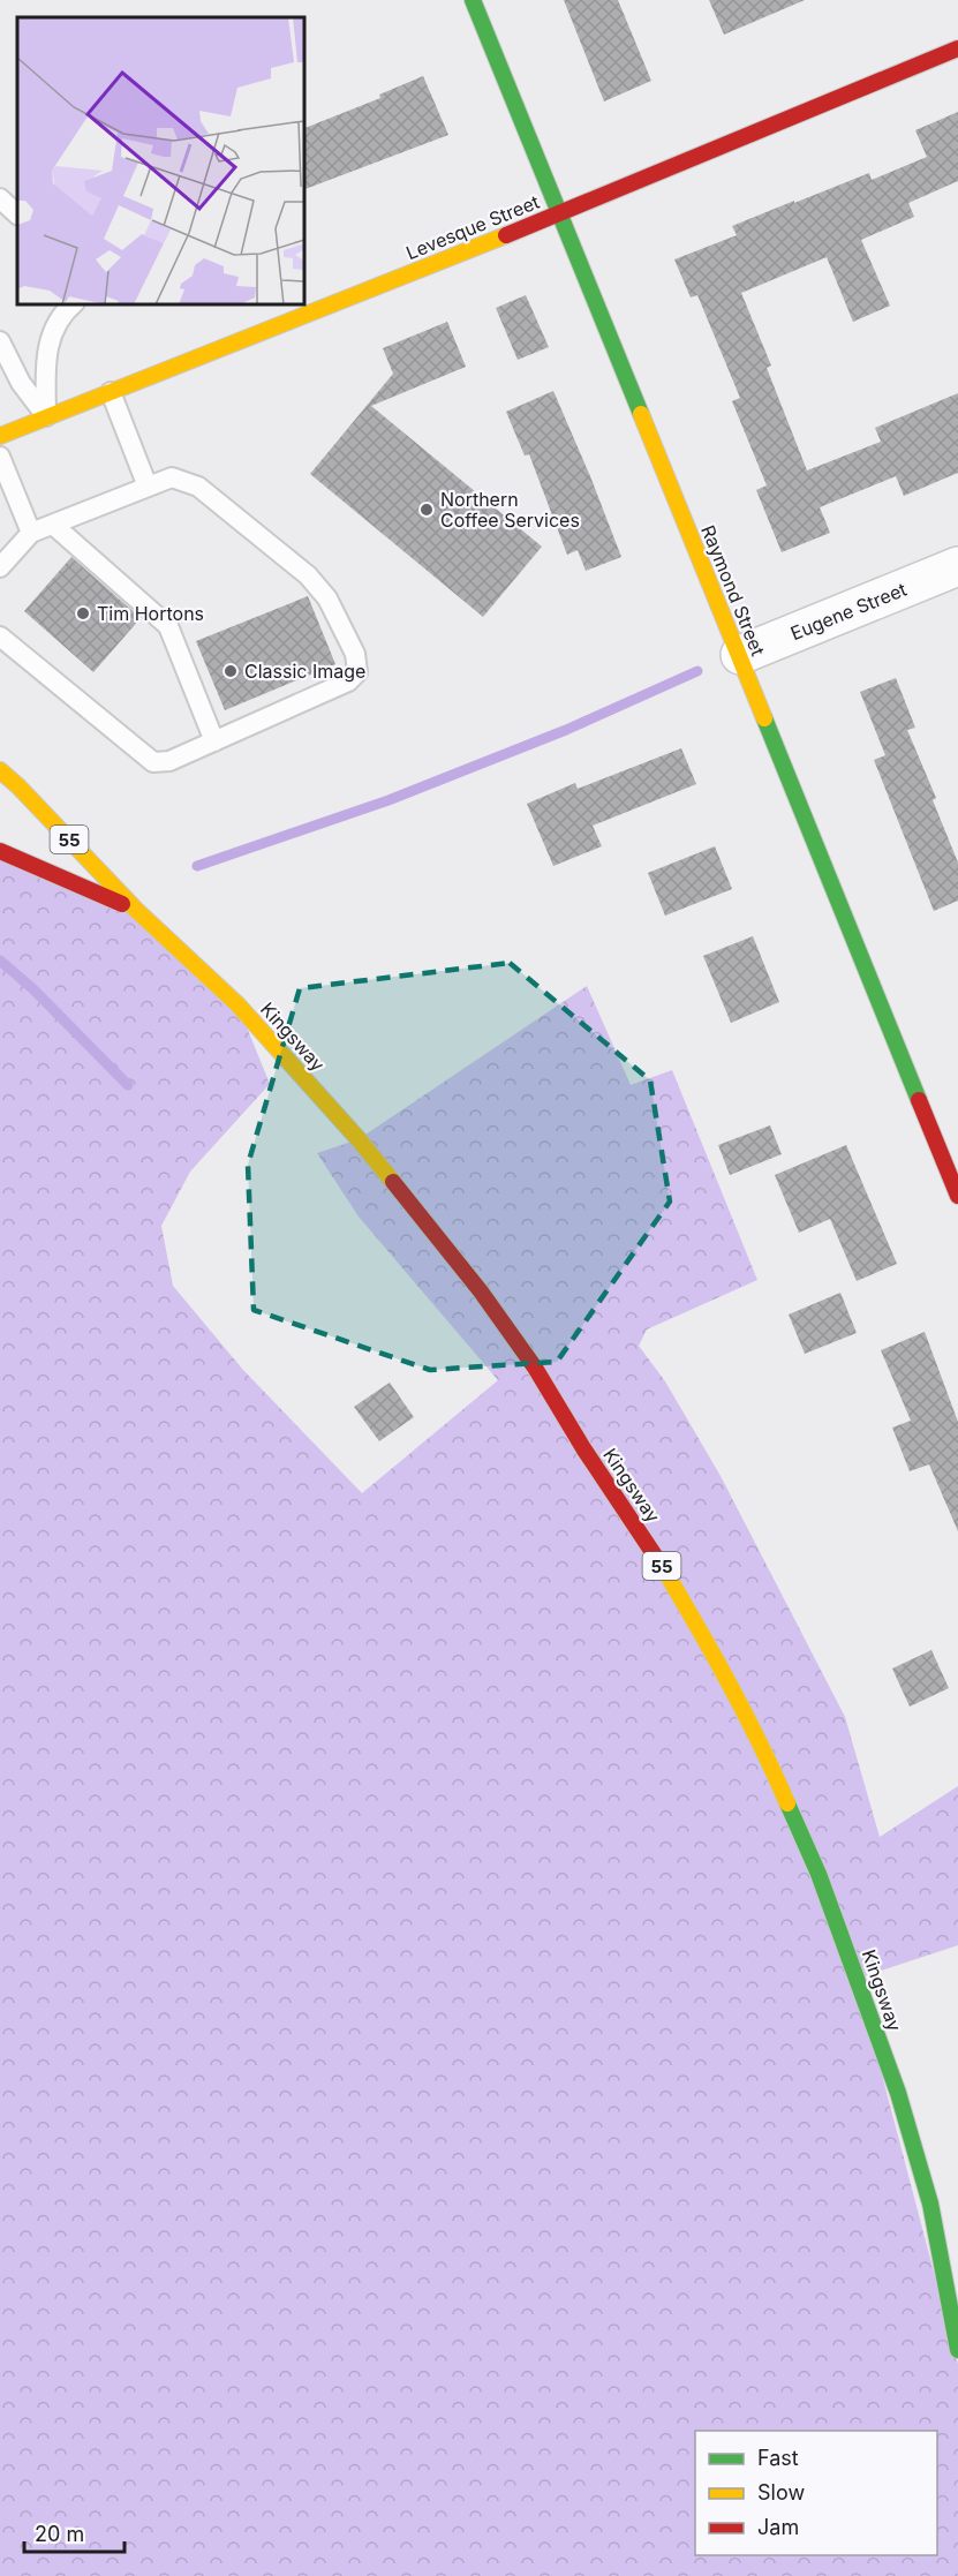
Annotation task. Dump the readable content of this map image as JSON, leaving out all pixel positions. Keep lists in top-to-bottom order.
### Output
{
  "streets": {
    "street": [
      "Levesque Street",
      "Raymond Street",
      "Eugene Street",
      "55",
      "Kingsway"
    ]
  },
  "crossings": [
    ["Levesque Street", "Raymond Street"],
    ["Raymond Street", "Eugene Street"]
  ],
  "places": ["Northern Coffee Services", "Tim Hortons", "Classic Image"],
  "legend": ["Fast", "Slow", "Jam"],
  "scale_bar": "20 m"
}
